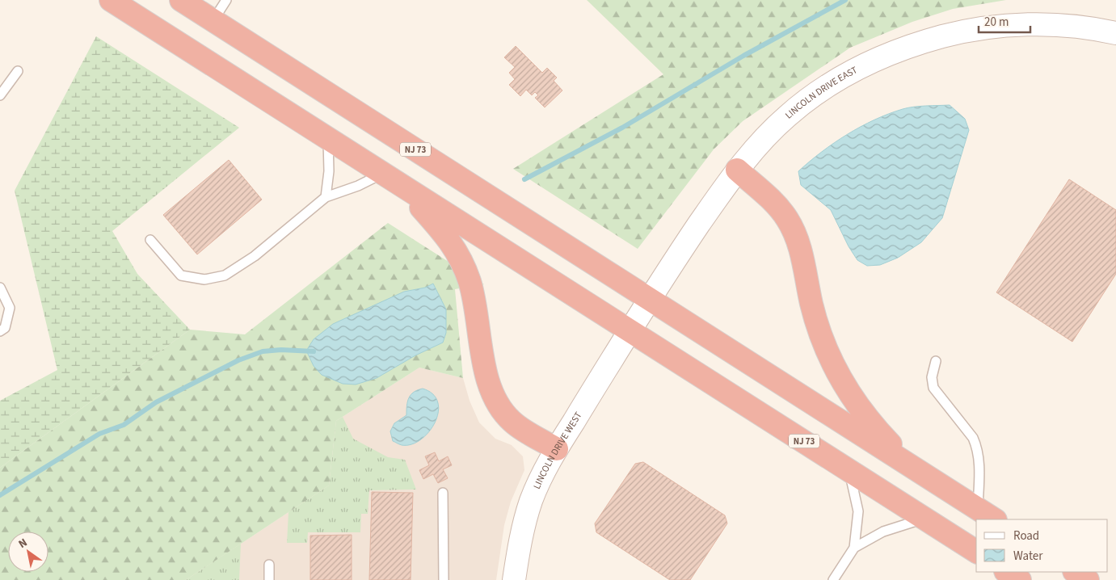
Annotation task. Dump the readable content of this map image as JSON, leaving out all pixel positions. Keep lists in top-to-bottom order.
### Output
{
  "streets": {
    "highway": ["NJ 73"],
    "street": ["LINCOLN DRIVE EAST", "LINCOLN DRIVE WEST"]
  },
  "crossings": [
    ["LINCOLN DRIVE EAST", "NJ 73"],
    ["LINCOLN DRIVE EAST", "LINCOLN DRIVE WEST"],
    ["NJ 73", "LINCOLN DRIVE WEST"]
  ],
  "legend": ["Road", "Water"],
  "scale_bar": "20 m",
  "north": "top left"
}
